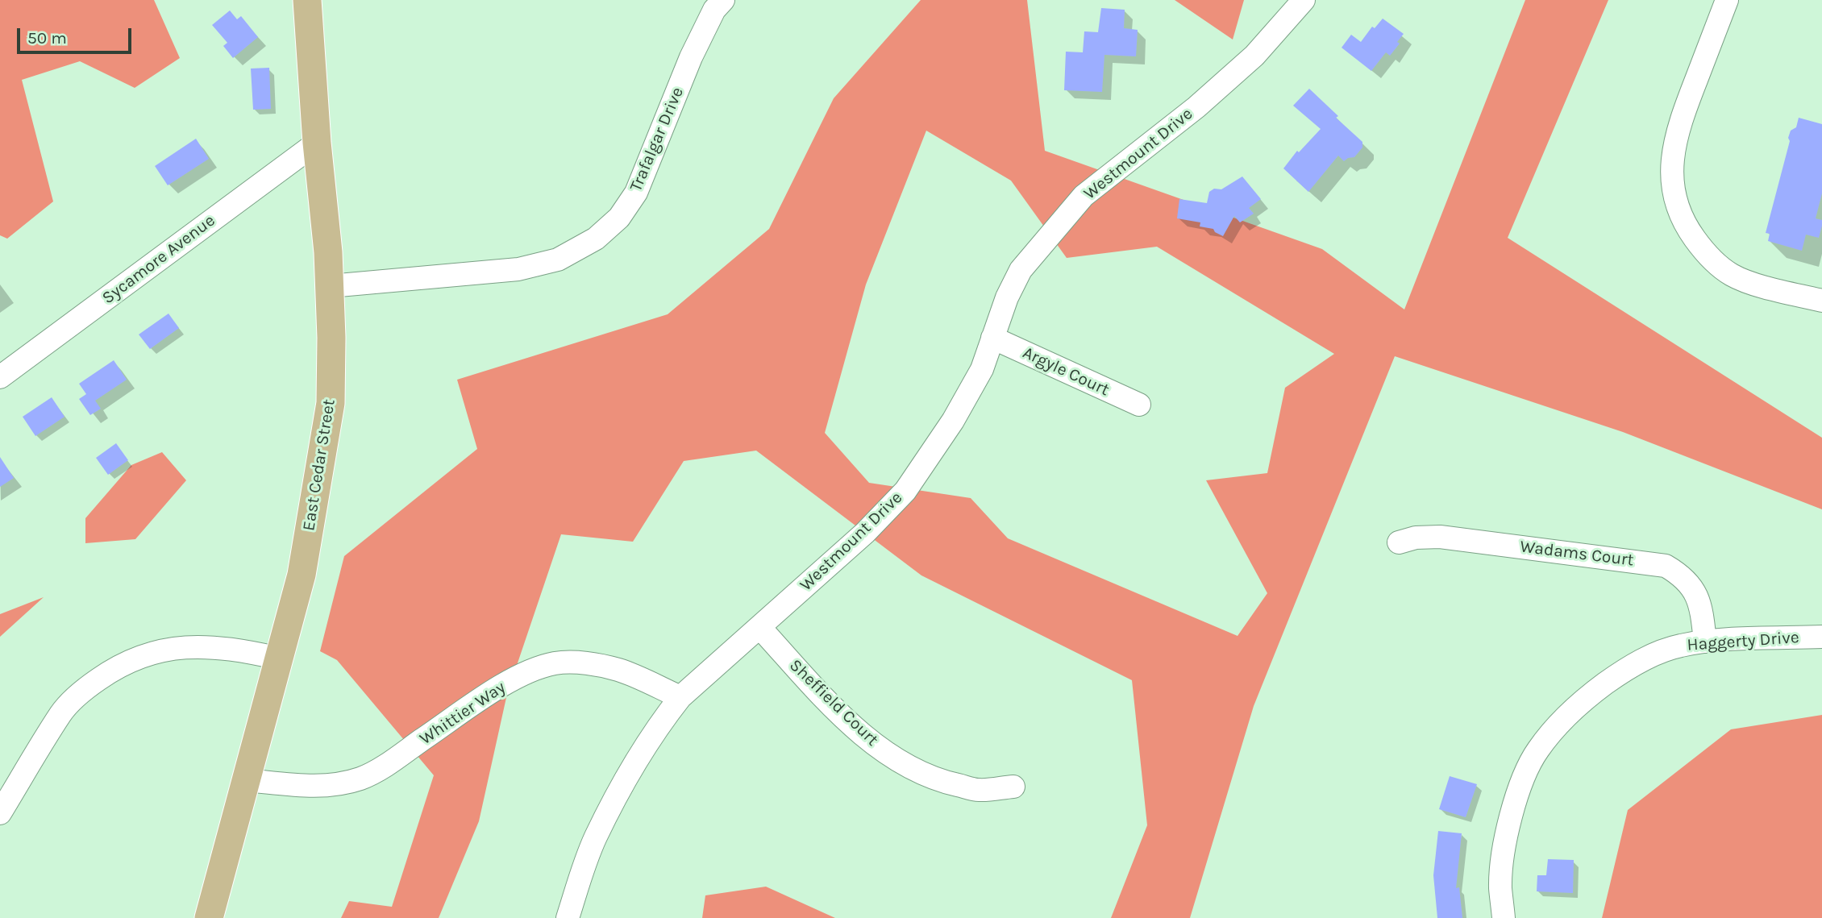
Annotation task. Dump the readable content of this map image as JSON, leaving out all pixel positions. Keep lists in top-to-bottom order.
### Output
{
  "streets": {
    "main road": ["East Cedar Street"],
    "street": [
      "Trafalgar Drive",
      "Westmount Drive",
      "Sycamore Avenue",
      "Argyle Court",
      "Wadams Court",
      "Haggerty Drive",
      "Sheffield Court",
      "Whittier Way"
    ]
  },
  "crossings": [
    ["Trafalgar Drive", "East Cedar Street"],
    ["Westmount Drive", "Argyle Court"],
    ["Westmount Drive", "Sheffield Court"],
    ["Westmount Drive", "Whittier Way"],
    ["Sycamore Avenue", "East Cedar Street"],
    ["East Cedar Street", "Whittier Way"],
    ["Wadams Court", "Haggerty Drive"]
  ],
  "scale_bar": "50 m"
}
